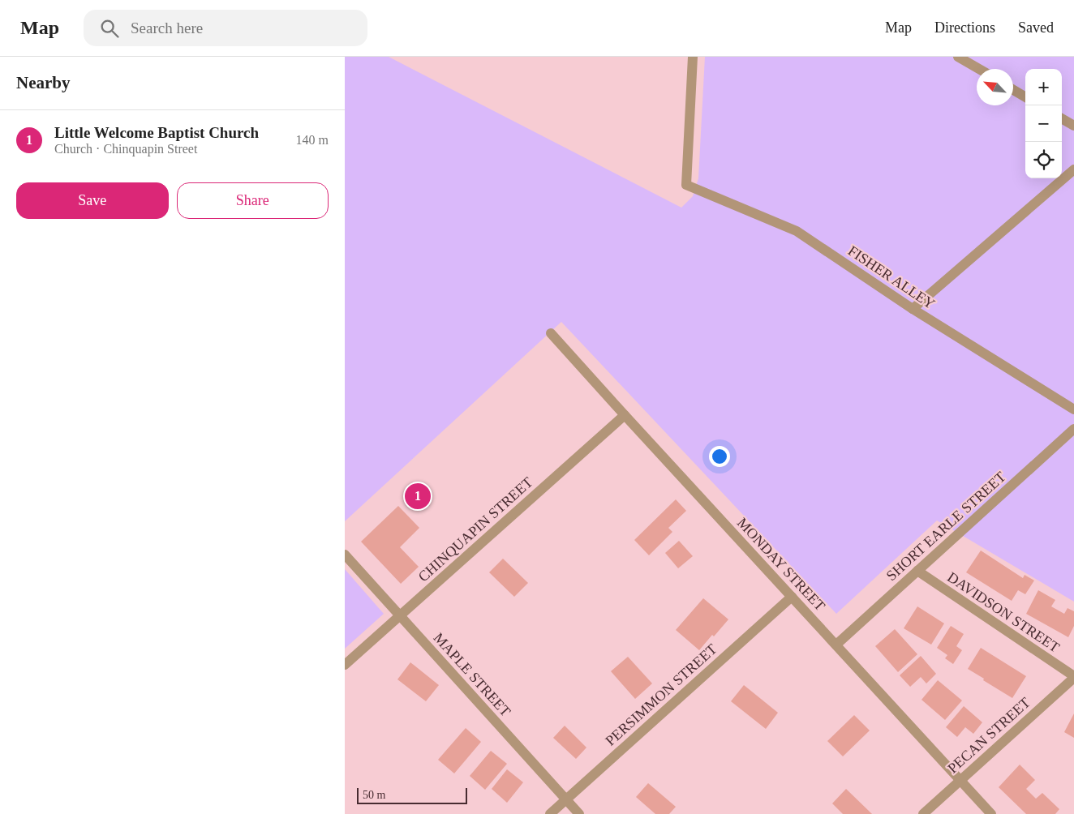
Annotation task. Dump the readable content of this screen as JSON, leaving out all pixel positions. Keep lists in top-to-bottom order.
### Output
{
  "streets": {
    "street": [
      "FISHER ALLEY",
      "SHORT EARLE STREET",
      "CHINQUAPIN STREET",
      "MONDAY STREET",
      "DAVIDSON STREET",
      "MAPLE STREET",
      "PERSIMMON STREET",
      "PECAN STREET"
    ]
  },
  "crossings": [
    ["SHORT EARLE STREET", "MONDAY STREET"],
    ["SHORT EARLE STREET", "DAVIDSON STREET"],
    ["CHINQUAPIN STREET", "MONDAY STREET"],
    ["CHINQUAPIN STREET", "MAPLE STREET"],
    ["MONDAY STREET", "PERSIMMON STREET"],
    ["MONDAY STREET", "PECAN STREET"],
    ["DAVIDSON STREET", "PECAN STREET"],
    ["MAPLE STREET", "PERSIMMON STREET"]
  ],
  "scale_bar": "50 m",
  "north": "top left",
  "page": {
    "header": "Map",
    "search": "Search here",
    "nav": ["Map", "Directions", "Saved"],
    "heading": "Nearby",
    "map_buttons": ["+", "−"],
    "list": [
      {
        "mark": "1",
        "name": "Little Welcome Baptist Church",
        "note": "Church · Chinquapin Street",
        "value": "140 m"
      }
    ],
    "buttons": ["Save", "Share"],
    "pins": "1",
    "scale": "50 m"
  }
}
